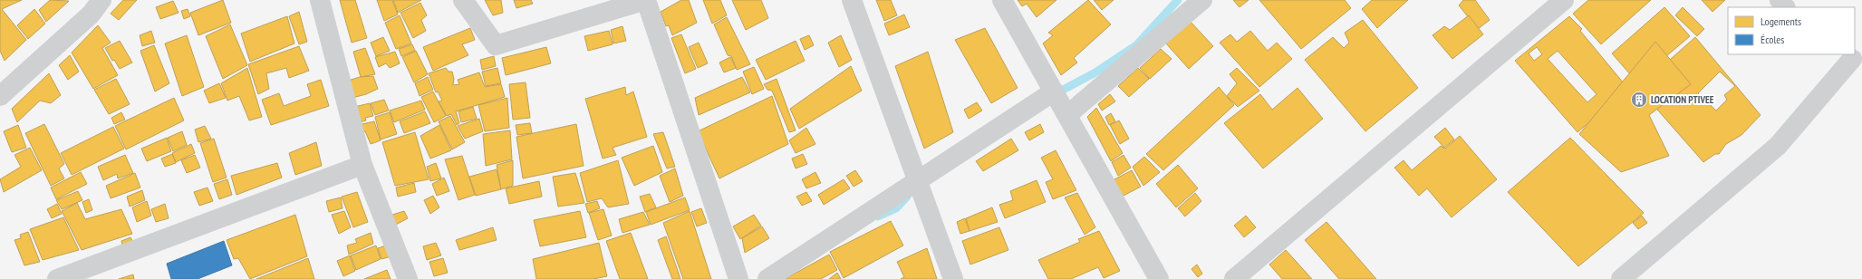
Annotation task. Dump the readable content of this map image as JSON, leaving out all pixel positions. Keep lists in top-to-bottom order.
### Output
{
  "places": {
    "building": ["LOCATION PTIVEE"]
  },
  "legend": ["Logements", "Écoles"]
}
